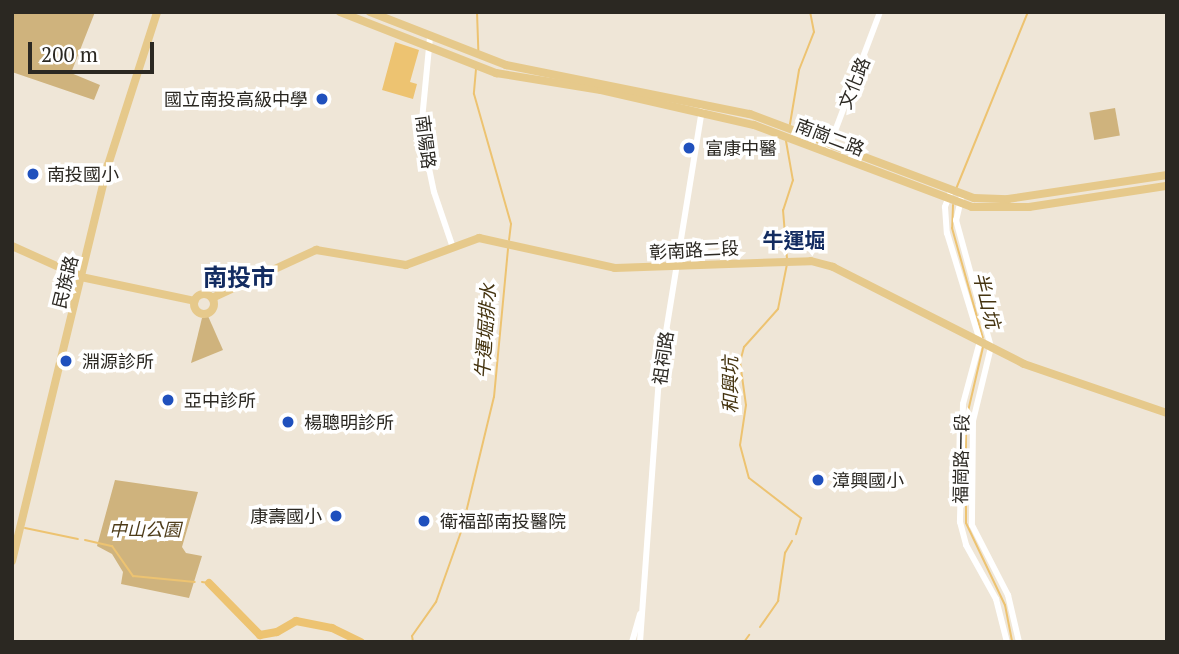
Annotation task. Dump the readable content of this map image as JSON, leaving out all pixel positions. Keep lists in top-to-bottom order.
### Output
{
  "streets": {
    "main road": ["南崗二路", "彰南路二段", "民族路"],
    "street": [
      "文化路",
      "南陽路",
      "祖祠路",
      "福崗路一段"
    ]
  },
  "crossings": [
    ["文化路", "南崗二路"],
    ["南崗二路", "祖祠路"],
    ["南崗二路", "福崗路一段"],
    ["南陽路", "彰南路二段"],
    ["彰南路二段", "民族路"],
    ["彰南路二段", "祖祠路"],
    ["彰南路二段", "福崗路一段"]
  ],
  "districts": ["牛運堀", "南投市"],
  "water": ["半山坑", "牛運堀排水", "和興坑"],
  "parks": ["中山公園"],
  "places": [
    "國立南投高級中學",
    "富康中醫",
    "南投國小",
    "淵源診所",
    "亞中診所",
    "楊聰明診所",
    "漳興國小",
    "康壽國小",
    "衛福部南投醫院"
  ],
  "scale_bar": "200 m"
}
